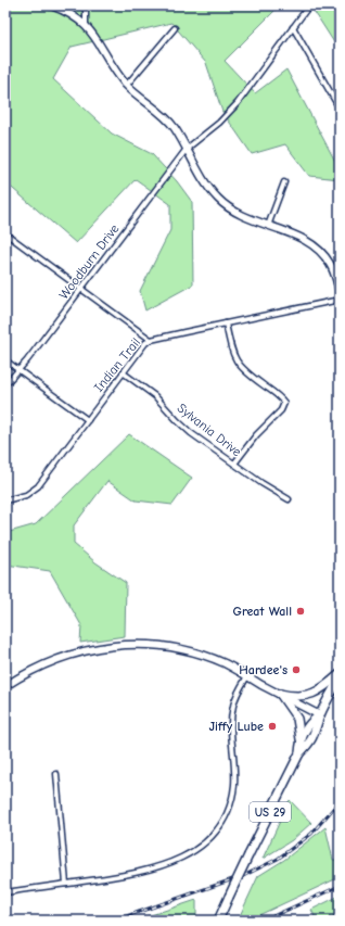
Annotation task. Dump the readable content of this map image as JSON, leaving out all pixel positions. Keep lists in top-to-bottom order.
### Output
{
  "streets": {
    "main road": ["US 29"],
    "street": ["Woodburn Drive", "Indian Trail", "Sylvania Drive"]
  },
  "crossings": [
    ["Indian Trail", "Sylvania Drive"]
  ],
  "places": ["Great Wall", "Hardee's", "Jiffy Lube"]
}
